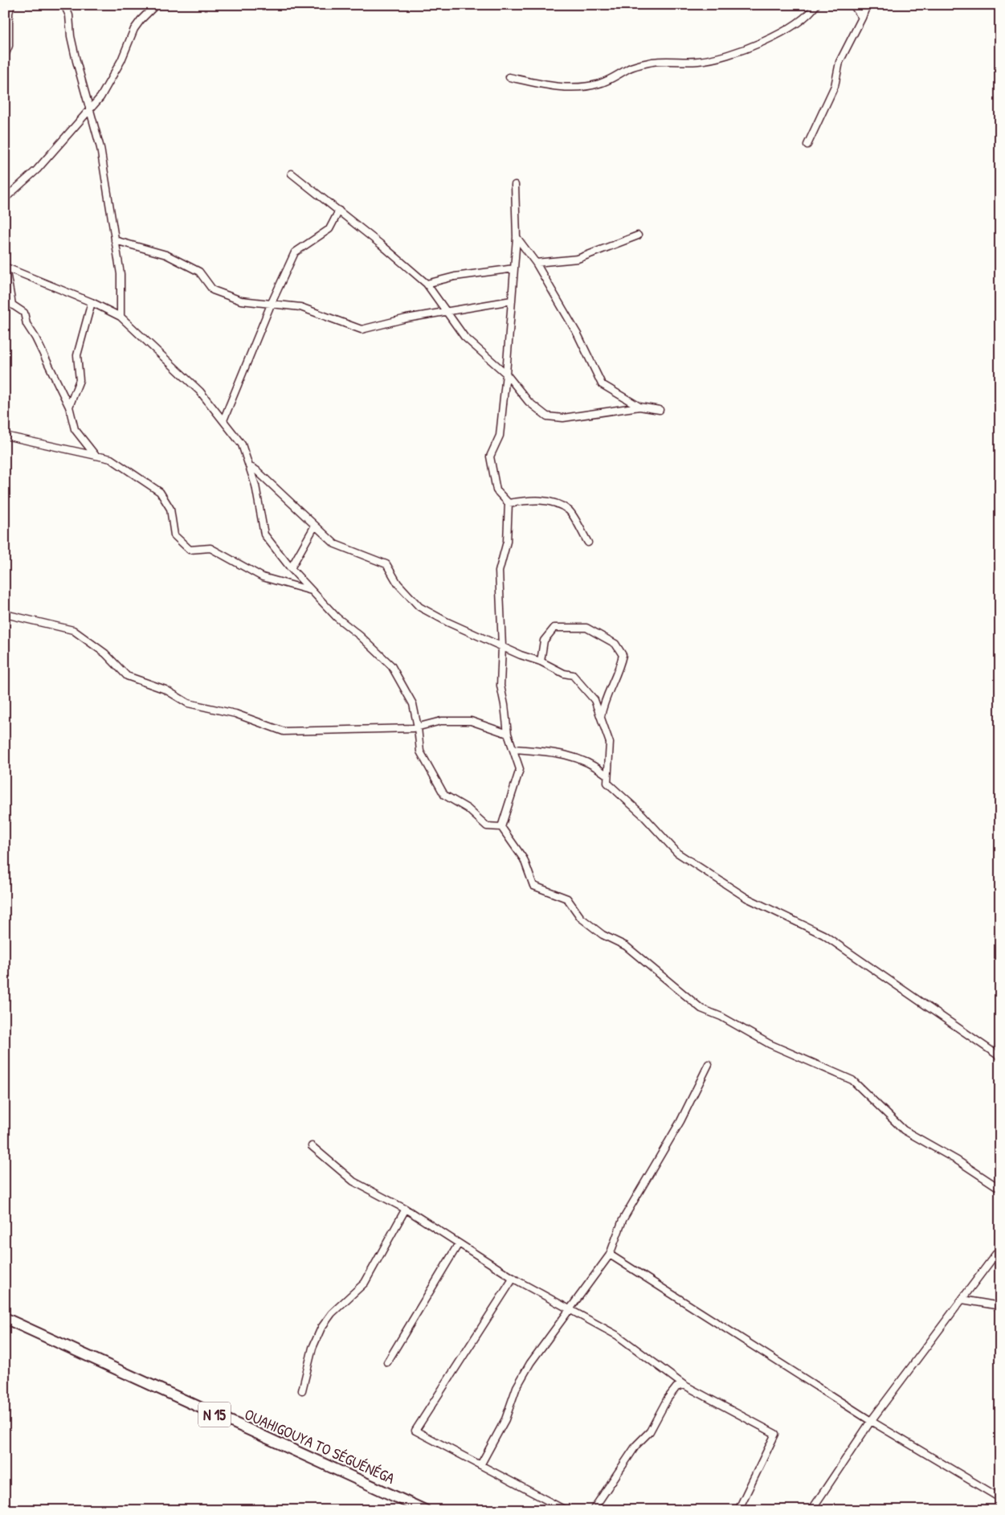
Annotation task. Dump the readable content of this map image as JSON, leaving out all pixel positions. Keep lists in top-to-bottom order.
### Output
{
  "streets": {
    "main road": ["N 15", "OUAHIGOUYA TO SÉGUÉNÉGA"]
  }
}
